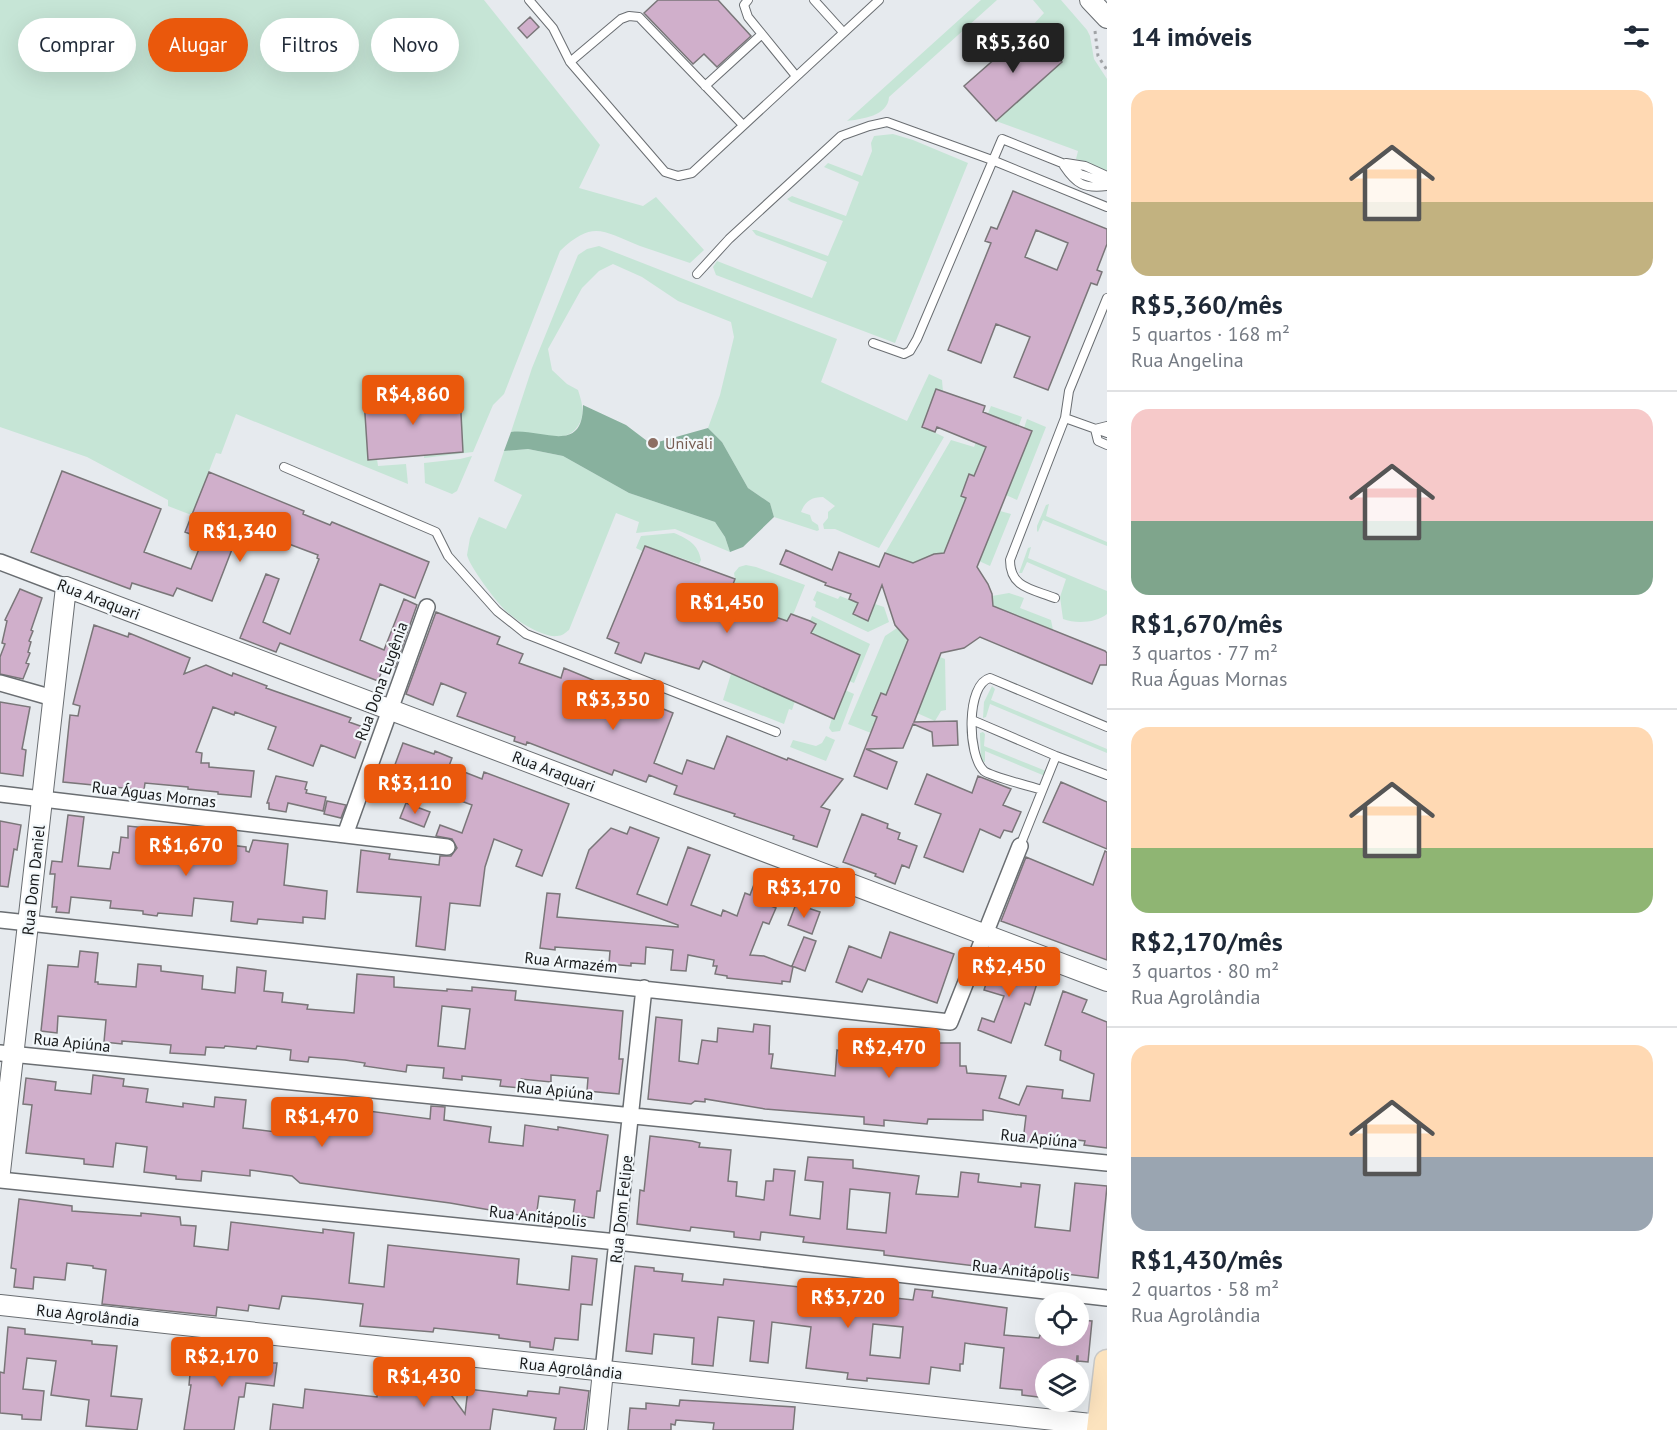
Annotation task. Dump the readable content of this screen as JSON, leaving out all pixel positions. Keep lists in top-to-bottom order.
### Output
{
  "streets": {
    "street": [
      "Rua Araquari",
      "Rua Dona Eugênia",
      "Rua Águas Mornas",
      "Rua Dom Daniel",
      "Rua Armazém",
      "Rua Apiúna",
      "Rua Dom Felipe",
      "Rua Anitápolis",
      "Rua Agrolândia"
    ]
  },
  "crossings": [
    ["Rua Araquari", "Rua Dona Eugênia"],
    ["Rua Araquari", "Rua Dom Daniel"],
    ["Rua Araquari", "Rua Armazém"],
    ["Rua Dona Eugênia", "Rua Águas Mornas"],
    ["Rua Águas Mornas", "Rua Dom Daniel"],
    ["Rua Dom Daniel", "Rua Armazém"],
    ["Rua Dom Daniel", "Rua Apiúna"],
    ["Rua Armazém", "Rua Dom Felipe"],
    ["Rua Apiúna", "Rua Dom Felipe"],
    ["Rua Dom Felipe", "Rua Anitápolis"],
    ["Rua Dom Felipe", "Rua Agrolândia"]
  ],
  "places": ["Univali"],
  "page": {
    "heading": "14 imóveis",
    "chip": [
      "Comprar",
      "Alugar",
      "Filtros",
      "Novo"
    ],
    "price": [
      "R$5,360",
      "R$4,860",
      "R$1,340",
      "R$1,450",
      "R$3,350",
      "R$3,110",
      "R$1,670",
      "R$3,170",
      "R$2,450",
      "R$2,470",
      "R$1,470",
      "R$3,720",
      "R$2,170",
      "R$1,430"
    ],
    "list": [
      {
        "name": "R$5,360/mês",
        "note": "5 quartos · 168 m² · Rua Angelina"
      },
      {
        "name": "R$1,670/mês",
        "note": "3 quartos · 77 m² · Rua Águas Mornas"
      },
      {
        "name": "R$2,170/mês",
        "note": "3 quartos · 80 m² · Rua Agrolândia"
      },
      {
        "name": "R$1,430/mês",
        "note": "2 quartos · 58 m² · Rua Agrolândia"
      }
    ]
  }
}
